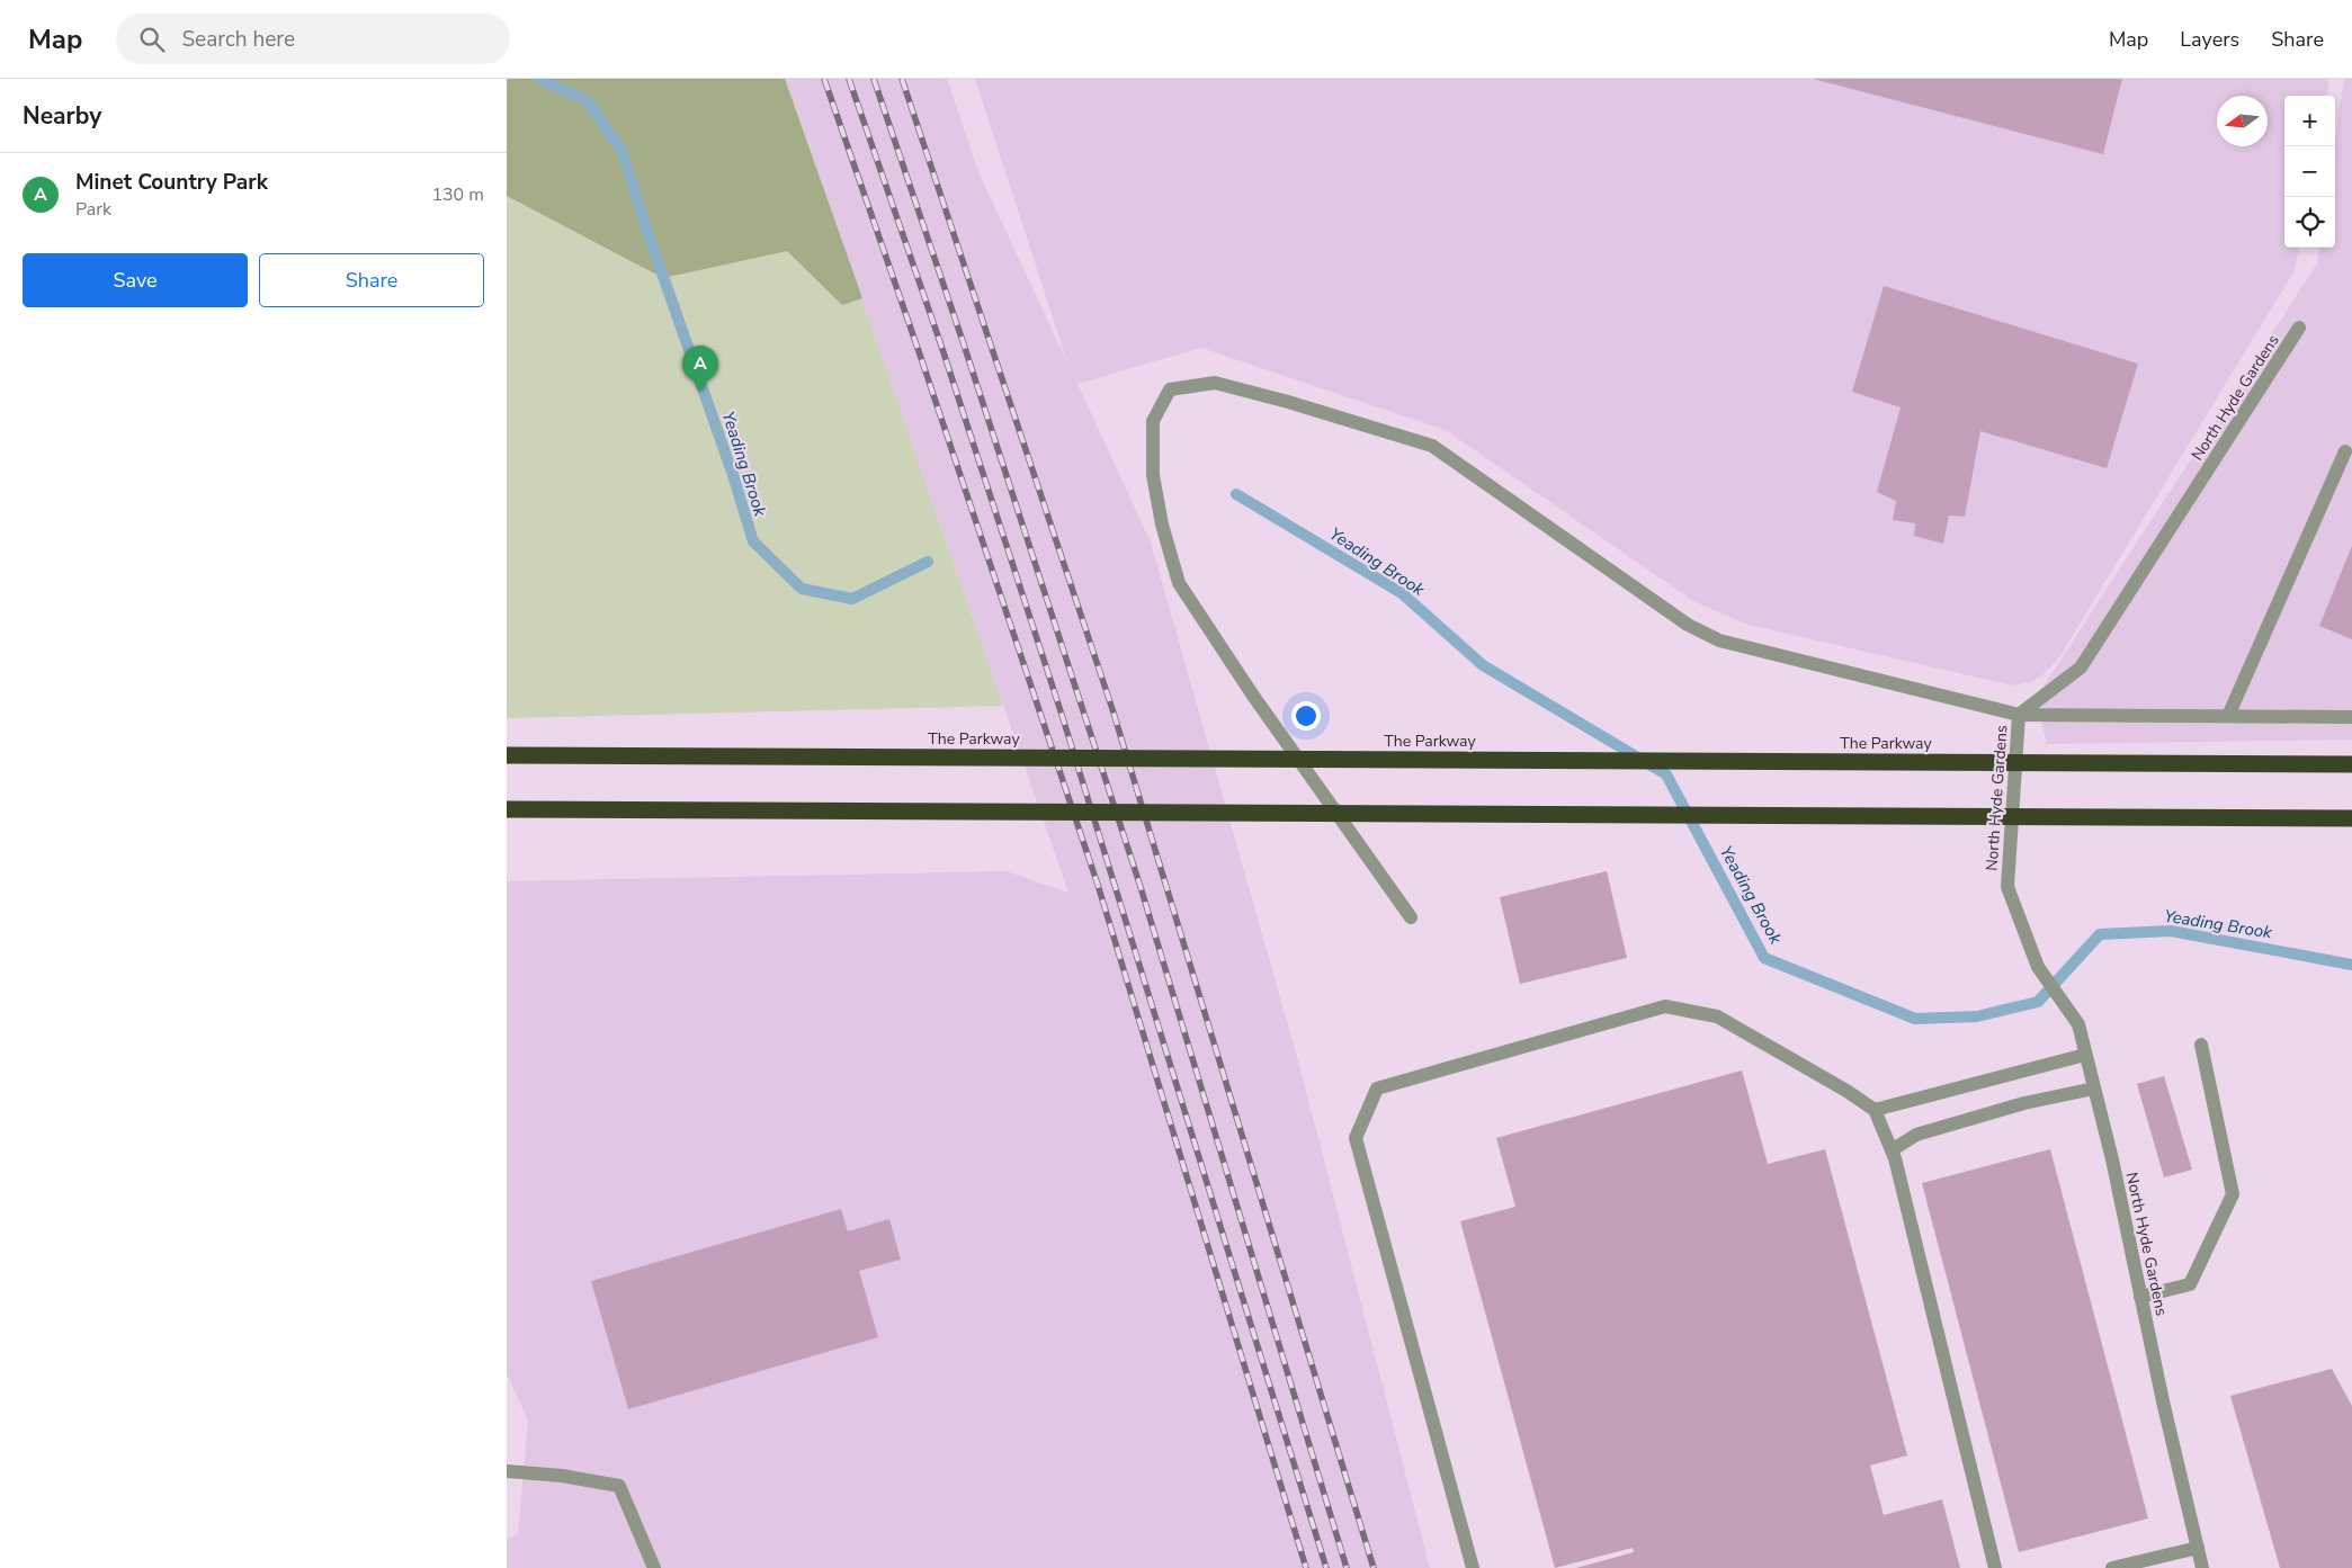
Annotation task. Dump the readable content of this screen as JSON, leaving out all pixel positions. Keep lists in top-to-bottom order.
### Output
{
  "streets": {
    "highway": ["The Parkway"],
    "street": ["North Hyde Gardens"]
  },
  "water": ["Yeading Brook"],
  "north": "left",
  "page": {
    "header": "Map",
    "search": "Search here",
    "nav": ["Map", "Layers", "Share"],
    "heading": "Nearby",
    "map_buttons": ["+", "−"],
    "list": [
      {
        "mark": "A",
        "name": "Minet Country Park",
        "note": "Park",
        "value": "130 m"
      }
    ],
    "buttons": ["Save", "Share"],
    "pins": "A"
  }
}
